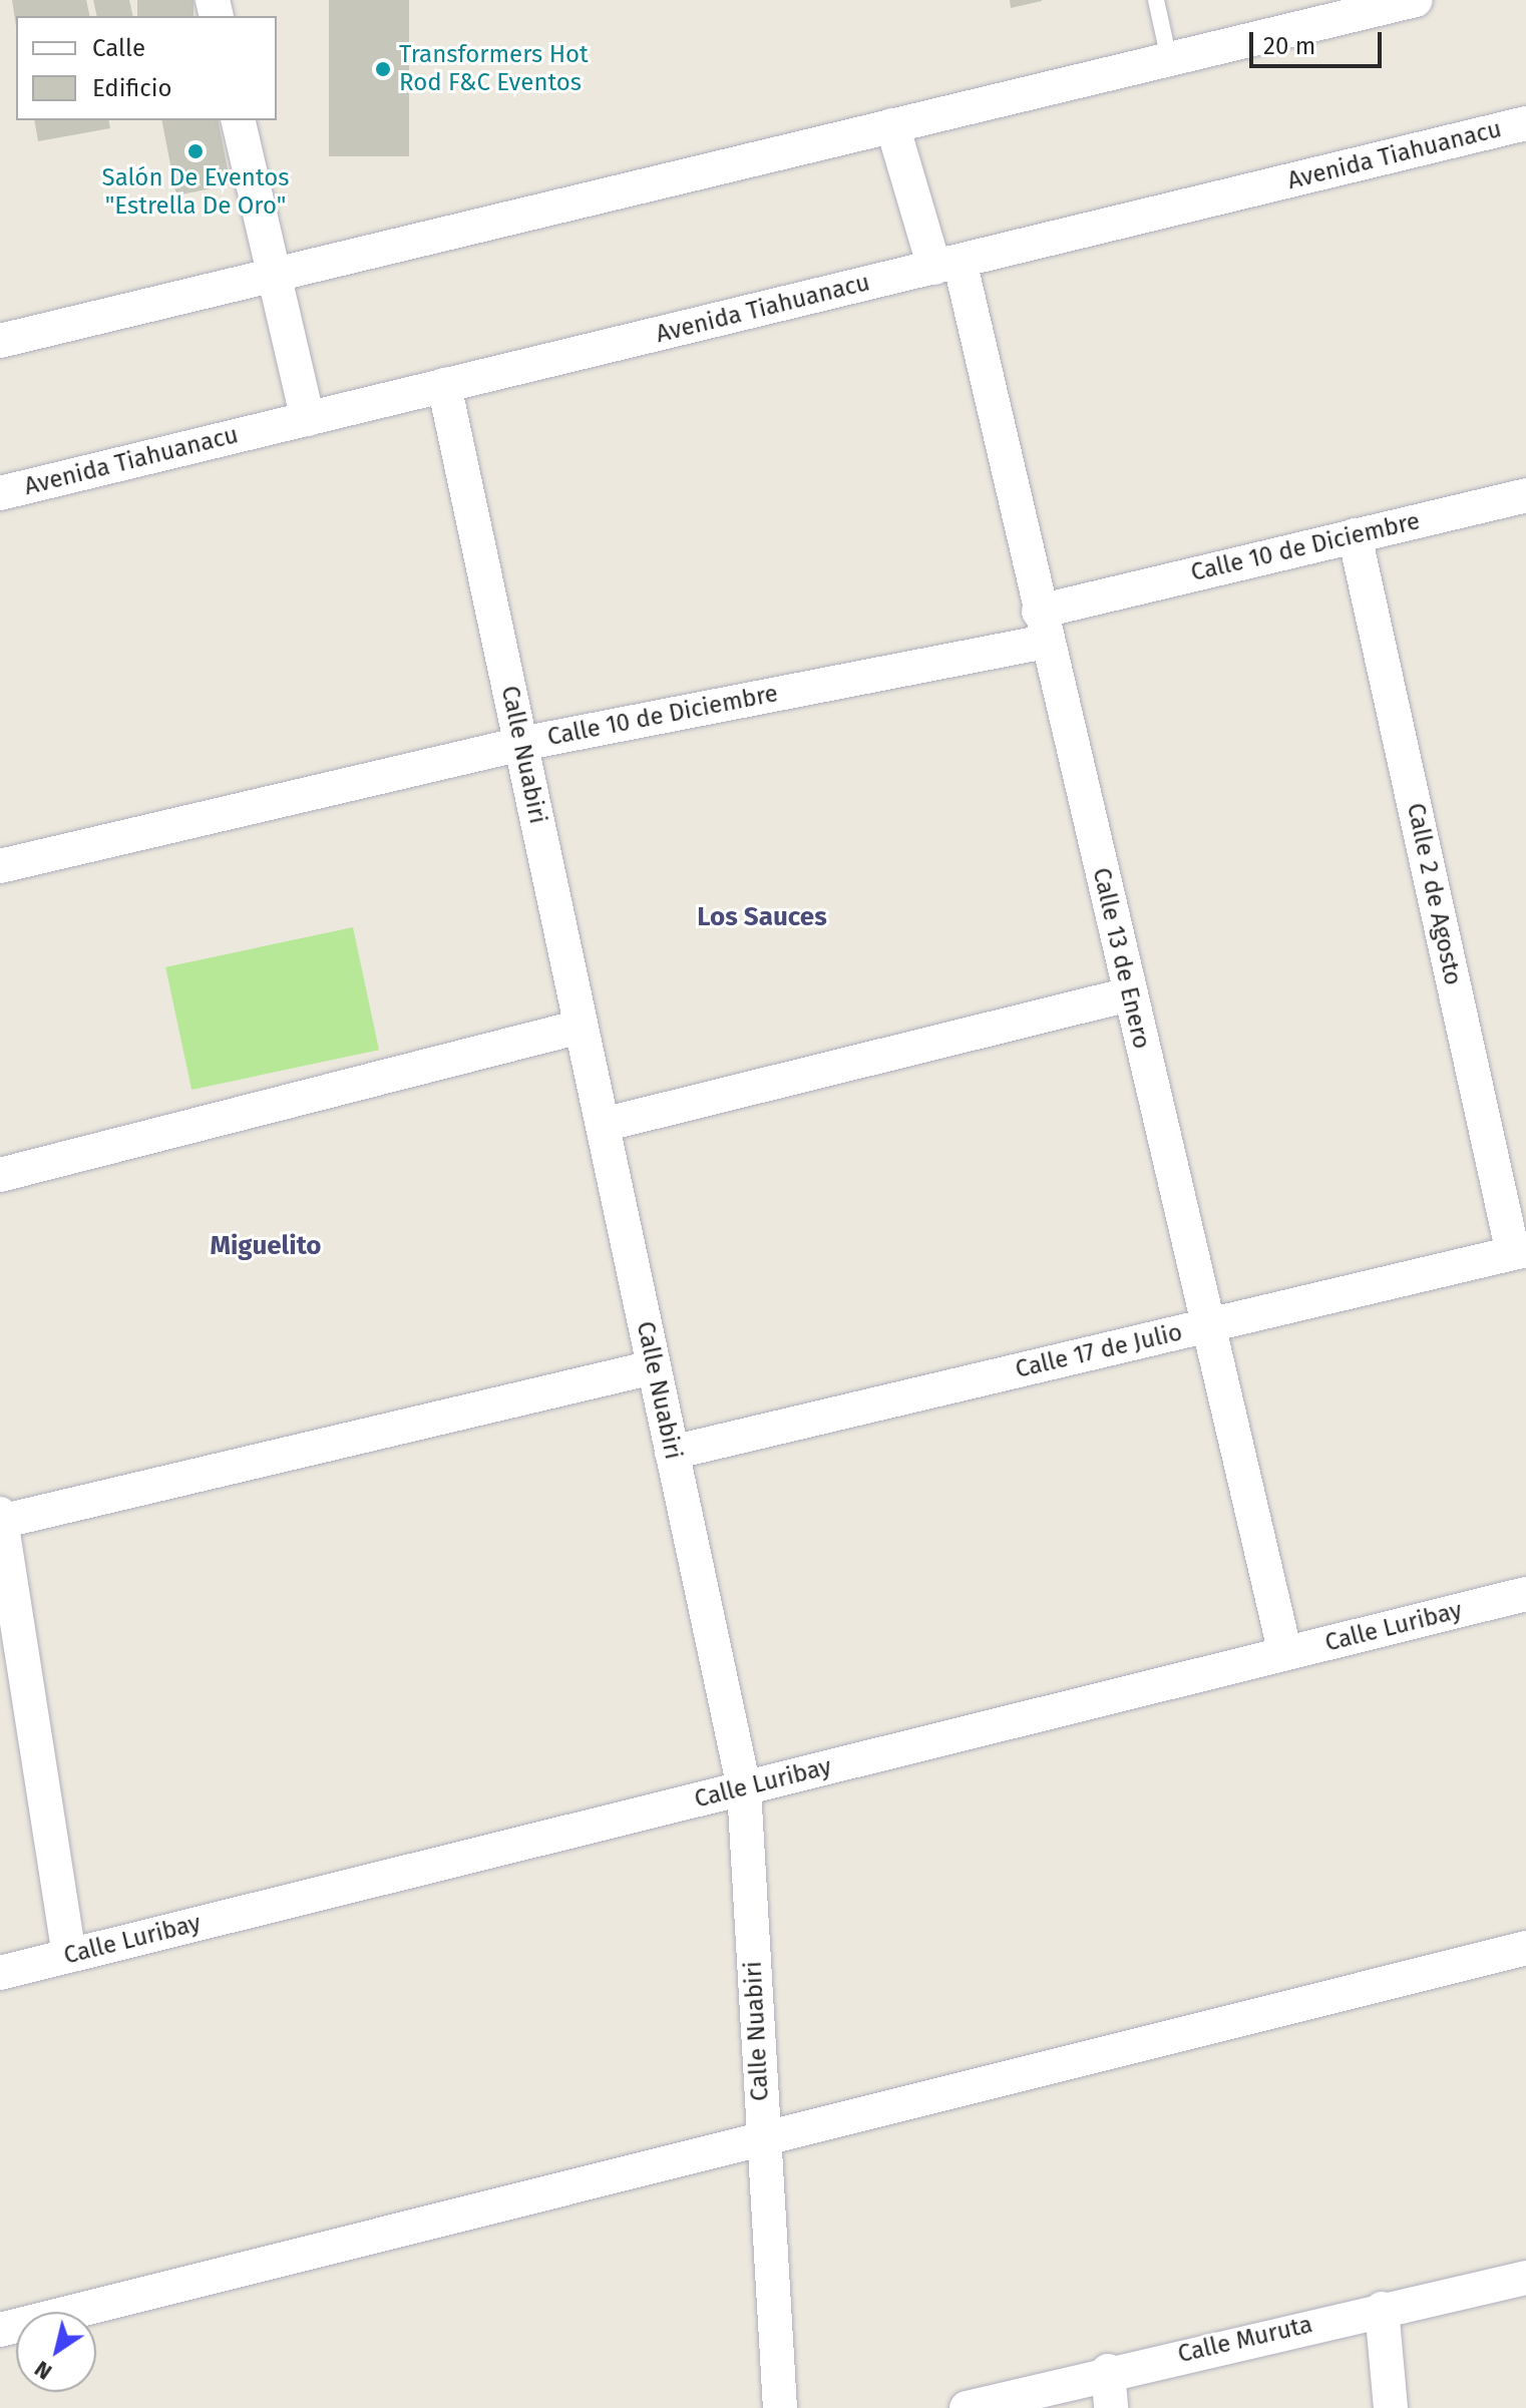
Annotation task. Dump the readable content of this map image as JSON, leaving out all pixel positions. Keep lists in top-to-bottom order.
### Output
{
  "streets": {
    "street": [
      "Avenida Tiahuanacu",
      "Calle 10 de Diciembre",
      "Calle Nuabiri",
      "Calle 2 de Agosto",
      "Calle 13 de Enero",
      "Calle 17 de Julio",
      "Calle Luribay",
      "Calle Muruta"
    ]
  },
  "crossings": [
    ["Avenida Tiahuanacu", "Calle Nuabiri"],
    ["Avenida Tiahuanacu", "Calle 13 de Enero"],
    ["Calle 10 de Diciembre", "Calle Nuabiri"],
    ["Calle 10 de Diciembre", "Calle 2 de Agosto"],
    ["Calle 10 de Diciembre", "Calle 13 de Enero"],
    ["Calle Nuabiri", "Calle 17 de Julio"],
    ["Calle Nuabiri", "Calle Luribay"],
    ["Calle 2 de Agosto", "Calle 17 de Julio"],
    ["Calle 13 de Enero", "Calle 17 de Julio"],
    ["Calle 13 de Enero", "Calle Luribay"]
  ],
  "districts": ["Los Sauces", "Miguelito"],
  "places": ["Transformers Hot Rod F&C Eventos", "Salón De Eventos \"Estrella De Oro\""],
  "legend": ["Calle", "Edificio"],
  "scale_bar": "20 m",
  "north": "bottom left"
}
